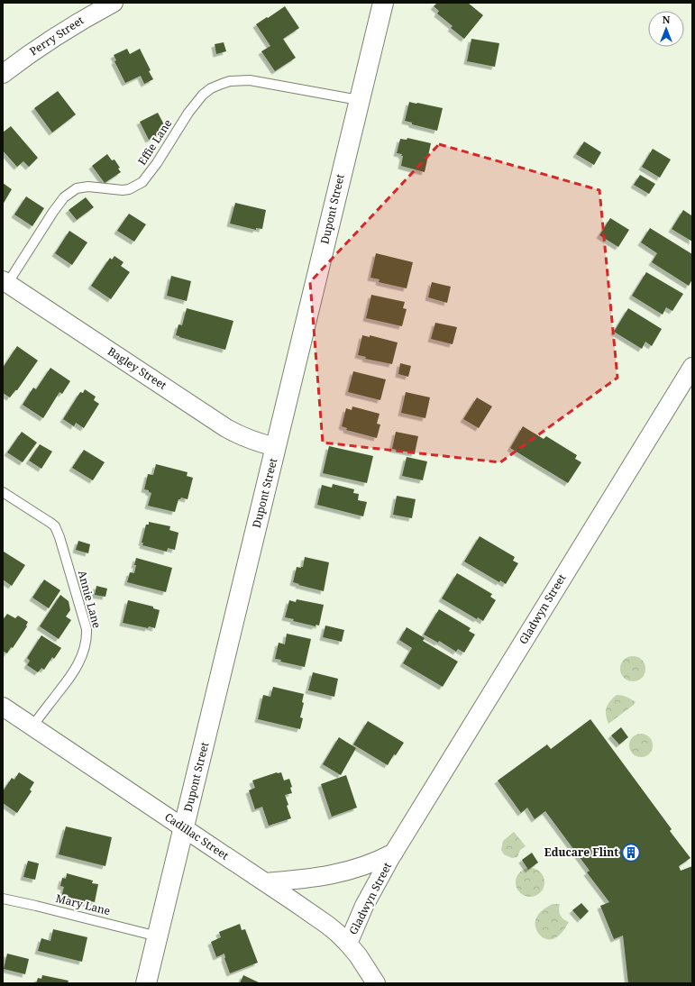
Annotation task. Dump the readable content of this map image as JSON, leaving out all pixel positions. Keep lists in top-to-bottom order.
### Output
{
  "streets": {
    "street": [
      "Perry Street",
      "Dupont Street",
      "Bagley Street",
      "Gladwyn Street",
      "Cadillac Street"
    ],
    "lane": ["Effie Lane", "Annie Lane", "Mary Lane"]
  },
  "crossings": [
    ["Effie Lane", "Dupont Street"],
    ["Effie Lane", "Bagley Street"],
    ["Dupont Street", "Bagley Street"],
    ["Dupont Street", "Cadillac Street"],
    ["Dupont Street", "Mary Lane"],
    ["Annie Lane", "Cadillac Street"],
    ["Gladwyn Street", "Cadillac Street"]
  ],
  "places": {
    "building": ["Educare Flint"]
  },
  "north": "top"
}
